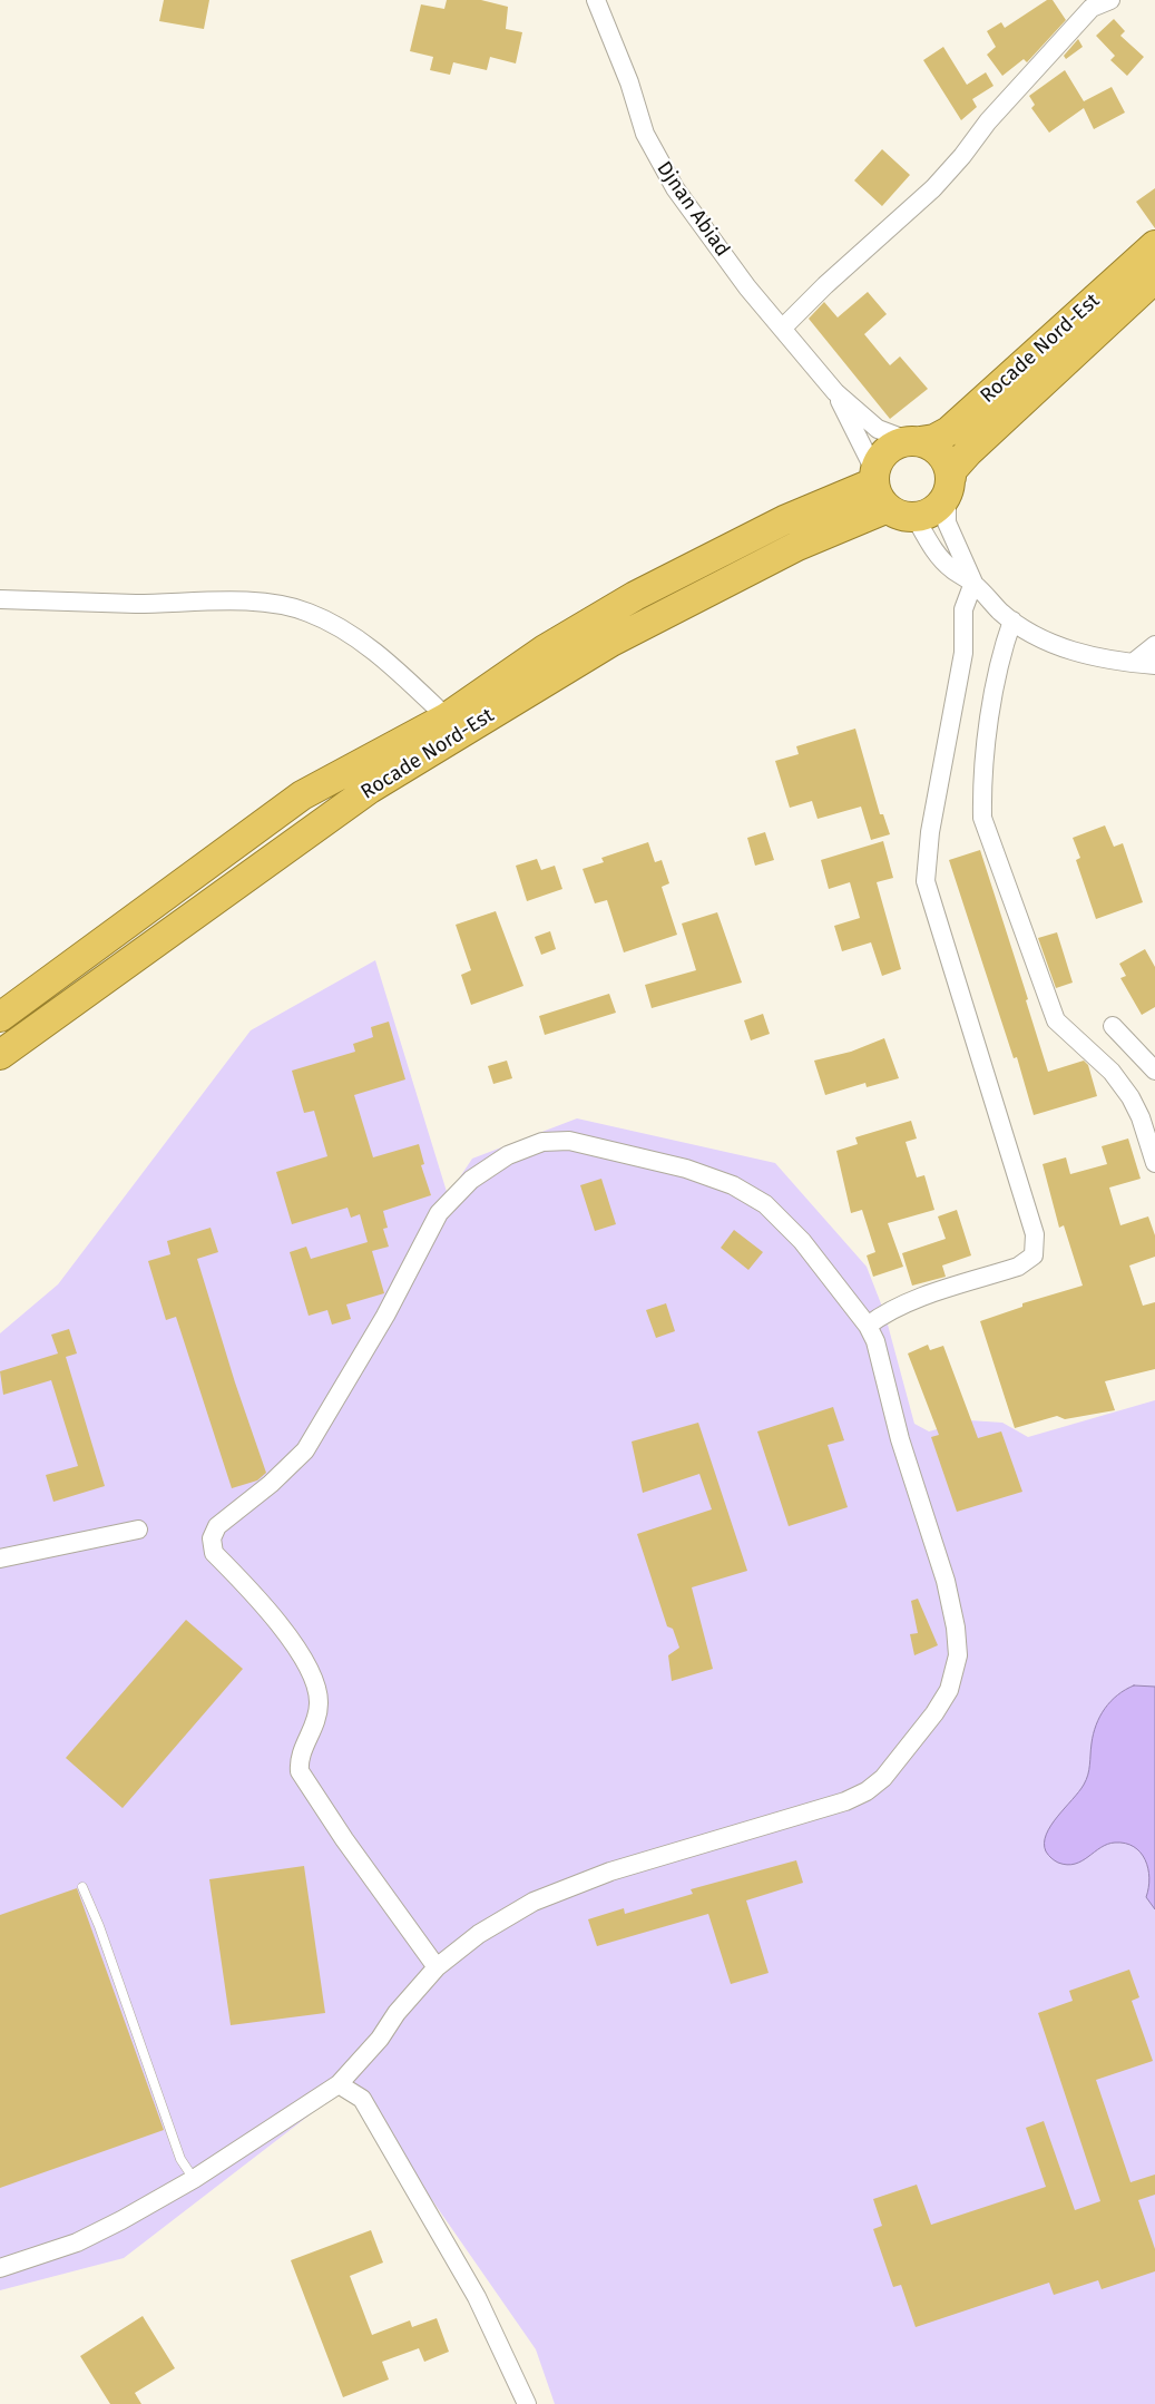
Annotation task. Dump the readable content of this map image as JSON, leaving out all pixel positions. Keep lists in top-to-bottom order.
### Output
{
  "streets": {
    "highway": ["Rocade Nord-Est"],
    "street": ["Djnan Abiad"]
  }
}
